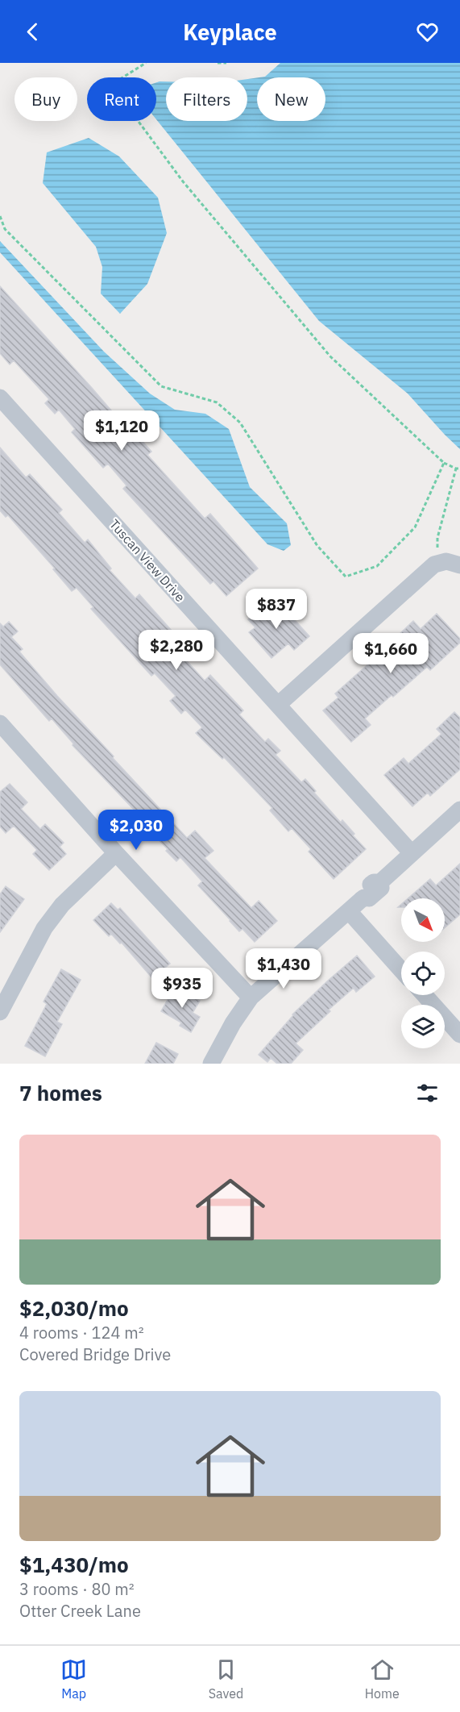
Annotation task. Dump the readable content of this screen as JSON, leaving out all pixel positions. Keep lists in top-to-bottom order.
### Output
{
  "streets": {
    "street": ["Tuscan View Drive"]
  },
  "north": "bottom right",
  "page": {
    "header": "Keyplace",
    "chip": [
      "Buy",
      "Rent",
      "Filters",
      "New"
    ],
    "price": [
      "$1,120",
      "$837",
      "$2,280",
      "$1,660",
      "$2,030",
      "$1,430",
      "$935"
    ],
    "heading": "7 homes",
    "list": [
      {
        "name": "$2,030/mo",
        "note": "4 rooms · 124 m² · Covered Bridge Drive"
      },
      {
        "name": "$1,430/mo",
        "note": "3 rooms · 80 m² · Otter Creek Lane"
      }
    ],
    "tabs": ["Map", "Saved", "Home"]
  }
}
